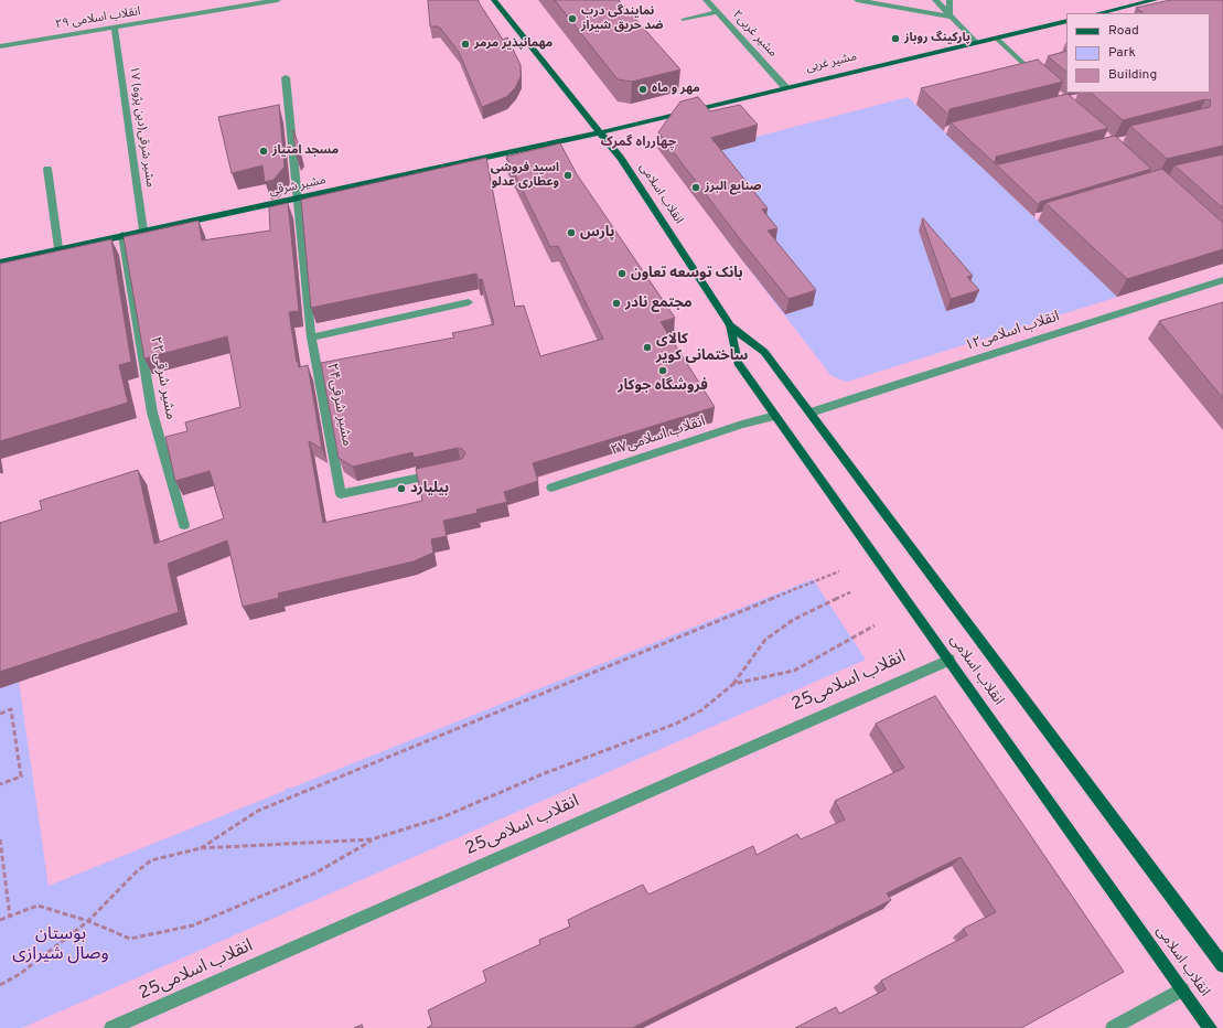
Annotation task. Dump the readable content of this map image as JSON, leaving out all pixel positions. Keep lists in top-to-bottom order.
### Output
{
  "streets": {
    "main road": ["مشیر غربی", "مشیر شرقی", "انقلاب اسلامی"],
    "street": [
      "انقلاب اسلامی ۲۹",
      "۲مشیر غربی",
      "۱۷ مشیر شرقی(دین پژوه)",
      "انقلاب اسلامی۱۲",
      "مشیر شرقی۲۲",
      "مشیر شرقی۲۴",
      "انقلاب اسلامی۲۷",
      "25انقلاب اسلامی"
    ]
  },
  "crossings": [
    ["انقلاب اسلامی ۲۹", "۱۷ مشیر شرقی(دین پژوه)"],
    ["۲مشیر غربی", "مشیر غربی"],
    ["مشیر غربی", "مشیر شرقی"],
    ["مشیر غربی", "انقلاب اسلامی"],
    ["۱۷ مشیر شرقی(دین پژوه)", "مشیر شرقی"],
    ["مشیر شرقی", "انقلاب اسلامی"],
    ["مشیر شرقی", "مشیر شرقی۲۲"],
    ["مشیر شرقی", "مشیر شرقی۲۴"],
    ["انقلاب اسلامی", "انقلاب اسلامی۱۲"],
    ["انقلاب اسلامی", "انقلاب اسلامی۲۷"],
    ["انقلاب اسلامی", "25انقلاب اسلامی"]
  ],
  "districts": ["چهارراه گمرک"],
  "parks": ["بوستان وصال شیرازی"],
  "places": [
    "نمایندگی درب ضد حریق شیراز",
    "پارکینگ روباز",
    "مهمانپذیر مرمر",
    "مهر و ماه",
    "مسجد امتیاز",
    "اسید فروشی وعطاری عدلو",
    "صنایع البرز",
    "پارس",
    "بانک توسعه تعاون",
    "مجتمع نادر",
    "کالای ساختمانی کویر",
    "فروشگاه جوکار",
    "بیلیارد"
  ],
  "legend": ["Road", "Park", "Building"]
}
